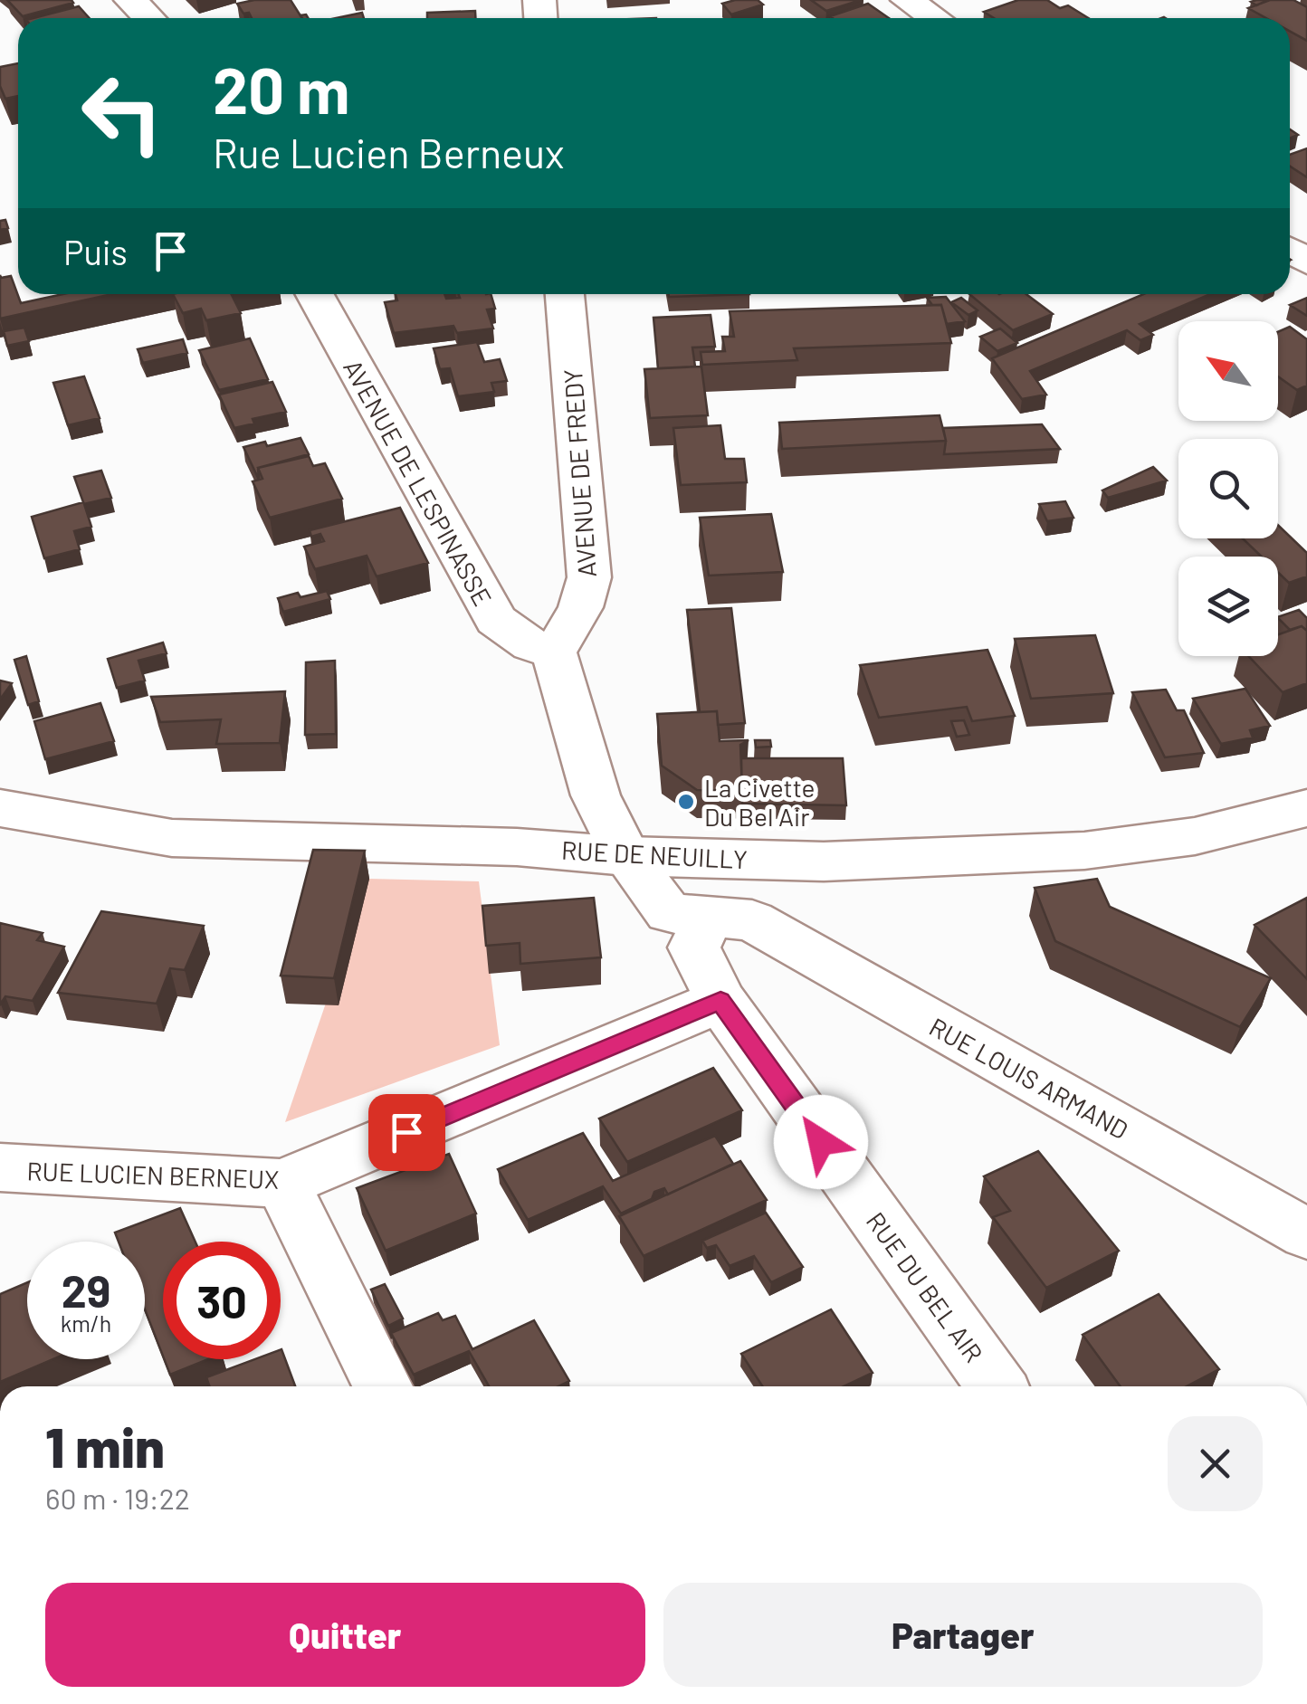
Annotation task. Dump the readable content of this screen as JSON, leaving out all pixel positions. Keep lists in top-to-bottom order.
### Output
{
  "streets": {
    "street": [
      "AVENUE DE FREDY",
      "AVENUE DE LESPINASSE",
      "RUE DE NEUILLY",
      "RUE LOUIS ARMAND",
      "RUE LUCIEN BERNEUX",
      "RUE DU BEL AIR"
    ]
  },
  "crossings": [
    ["AVENUE DE FREDY", "AVENUE DE LESPINASSE"],
    ["RUE DE NEUILLY", "RUE LOUIS ARMAND"],
    ["RUE LUCIEN BERNEUX", "RUE DU BEL AIR"]
  ],
  "places": ["La Civette Du Bel Air"],
  "north": "top left",
  "page": {
    "turn": ["20 m", "Rue Lucien Berneux"],
    "then": "Puis",
    "speed": "29 km/h",
    "limit": "30",
    "heading": ["1 min", "60 m · 19:22"],
    "buttons": ["Quitter", "Partager"]
  }
}
